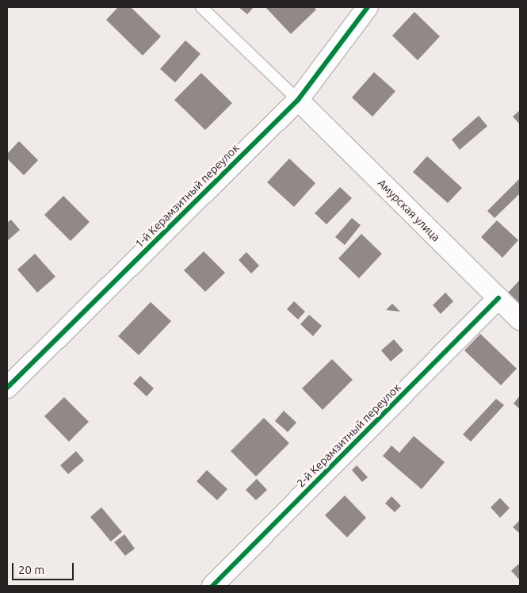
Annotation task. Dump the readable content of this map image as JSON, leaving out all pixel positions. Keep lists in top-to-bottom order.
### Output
{
  "streets": {
    "street": ["1-й Керамзитный переулок", "Амурская улица", "2-й Керамзитный переулок"]
  },
  "crossings": [
    ["1-й Керамзитный переулок", "Амурская улица"],
    ["Амурская улица", "2-й Керамзитный переулок"]
  ],
  "scale_bar": "20 m"
}
